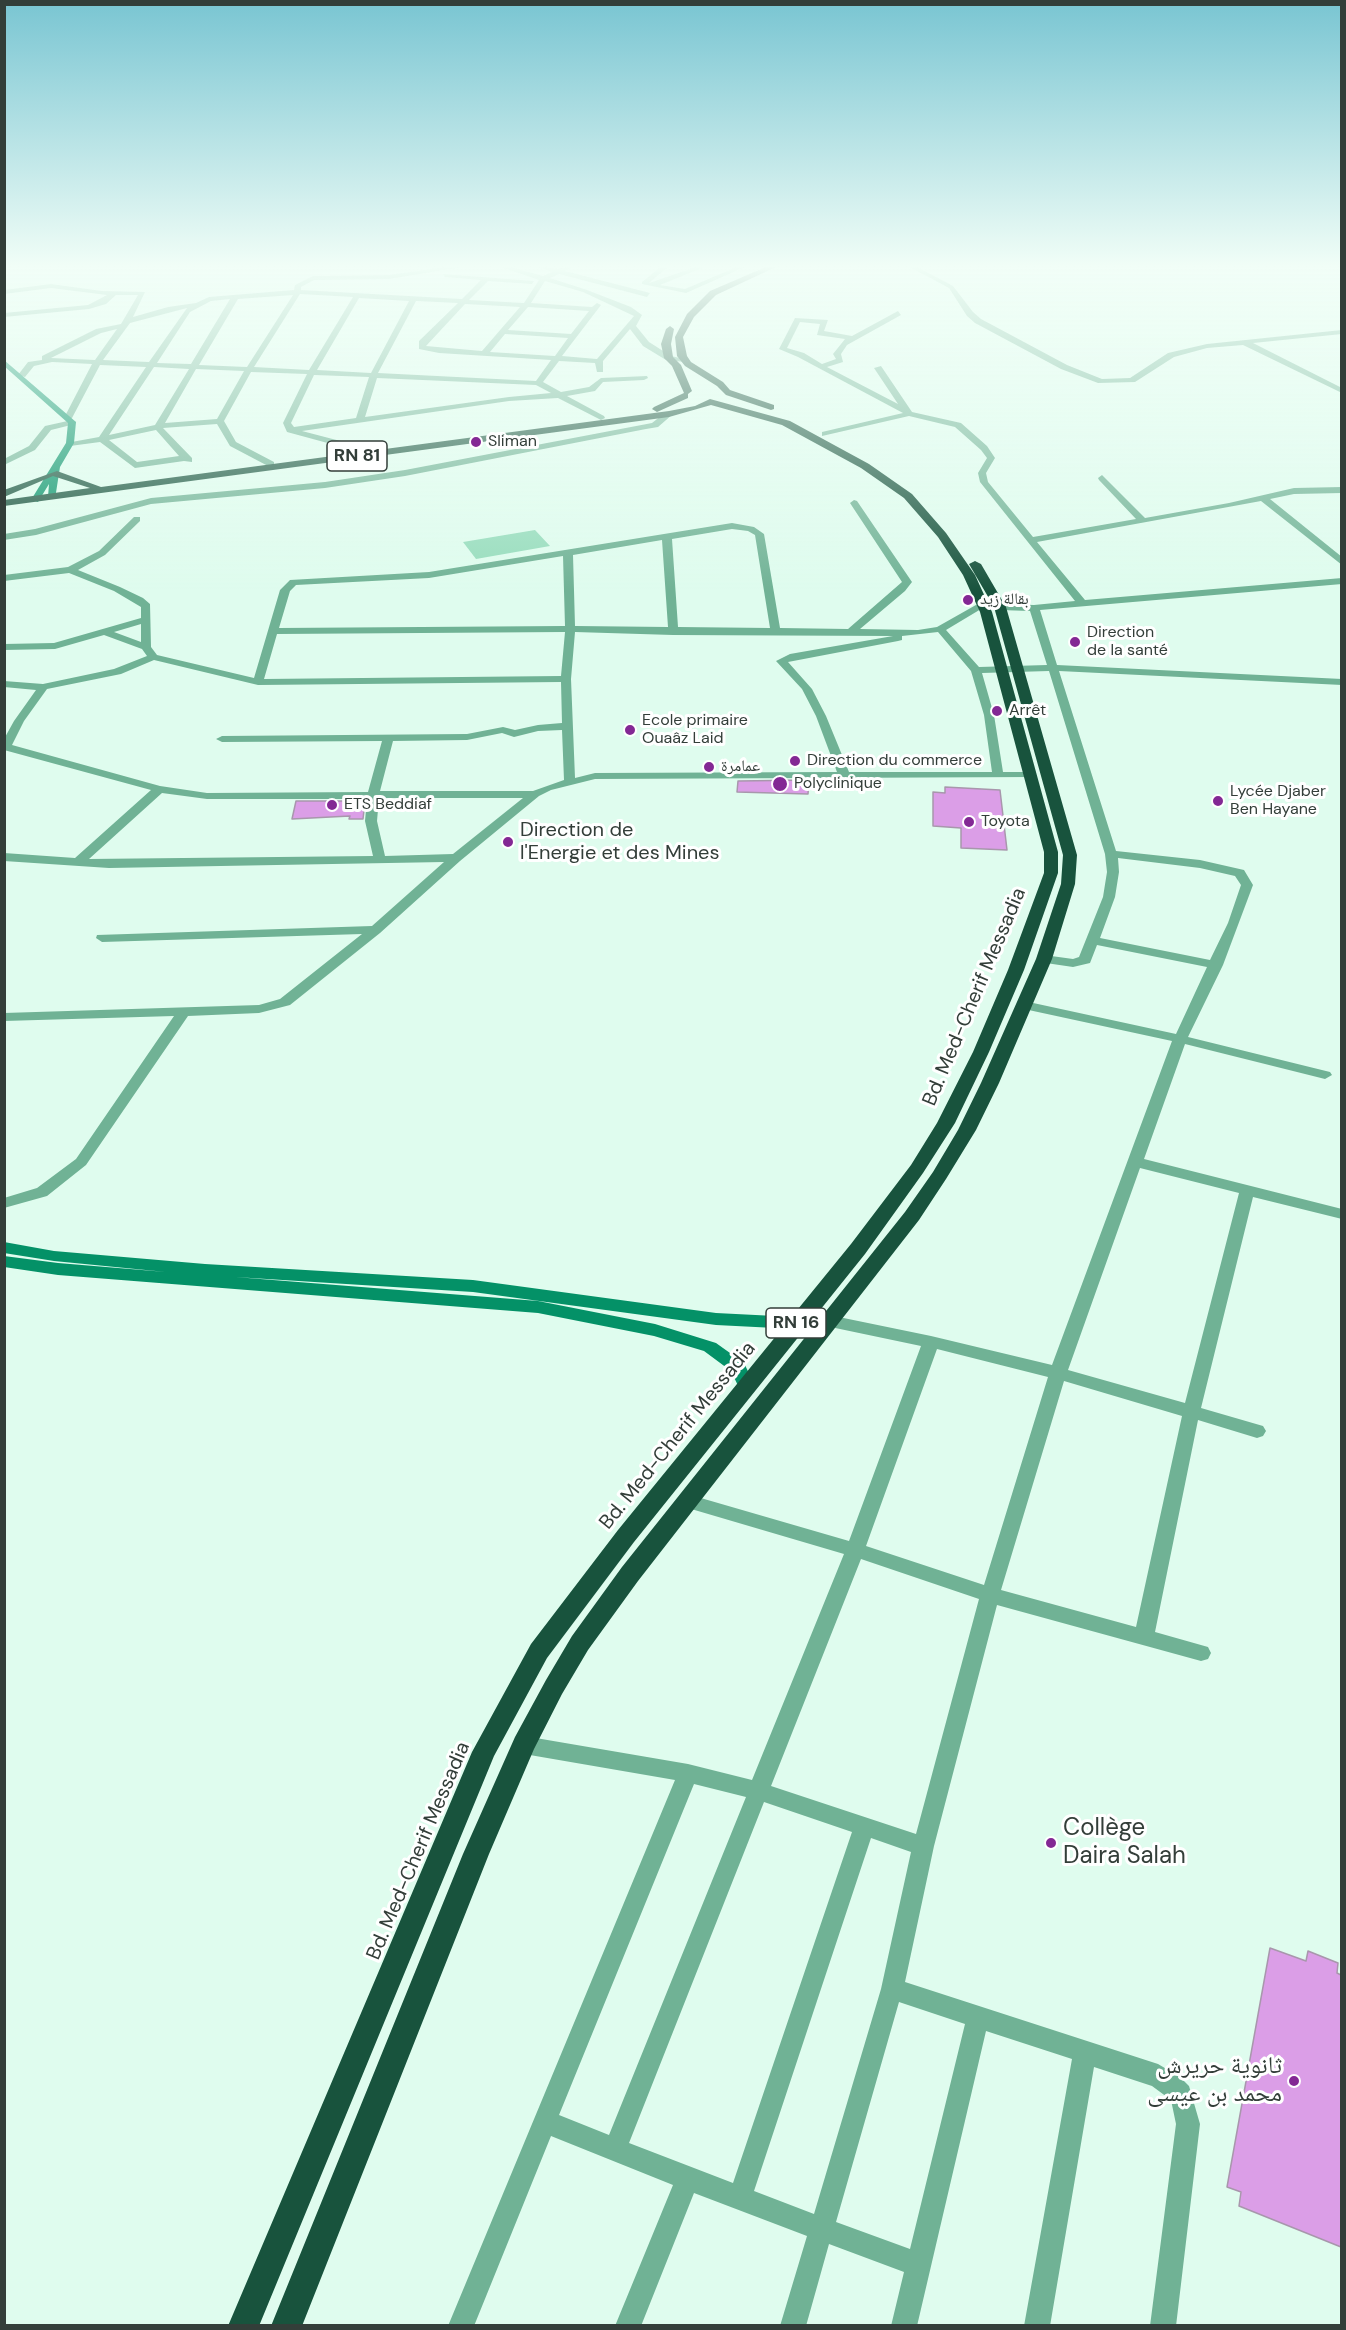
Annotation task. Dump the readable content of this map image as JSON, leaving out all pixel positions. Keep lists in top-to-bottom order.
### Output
{
  "streets": {
    "highway": ["RN 81", "Bd. Med-Cherif Messadia", "RN 16"]
  },
  "crossings": [
    ["RN 81", "Bd. Med-Cherif Messadia"],
    ["RN 81", "RN 16"],
    ["Bd. Med-Cherif Messadia", "RN 16"]
  ],
  "places": [
    "Sliman",
    "بقالة زيد",
    "Direction de la santé",
    "Arrêt",
    "Ecole primaire Ouaâz Laid",
    "Direction du commerce",
    "عمامرة",
    "Polyclinique",
    "Lycée Djaber Ben Hayane",
    "ETS Beddiaf",
    "Toyota",
    "Direction de l'Energie et des Mines",
    "Collège Daira Salah",
    "ثانوية حريرش محمد بن عيسى"
  ]
}
